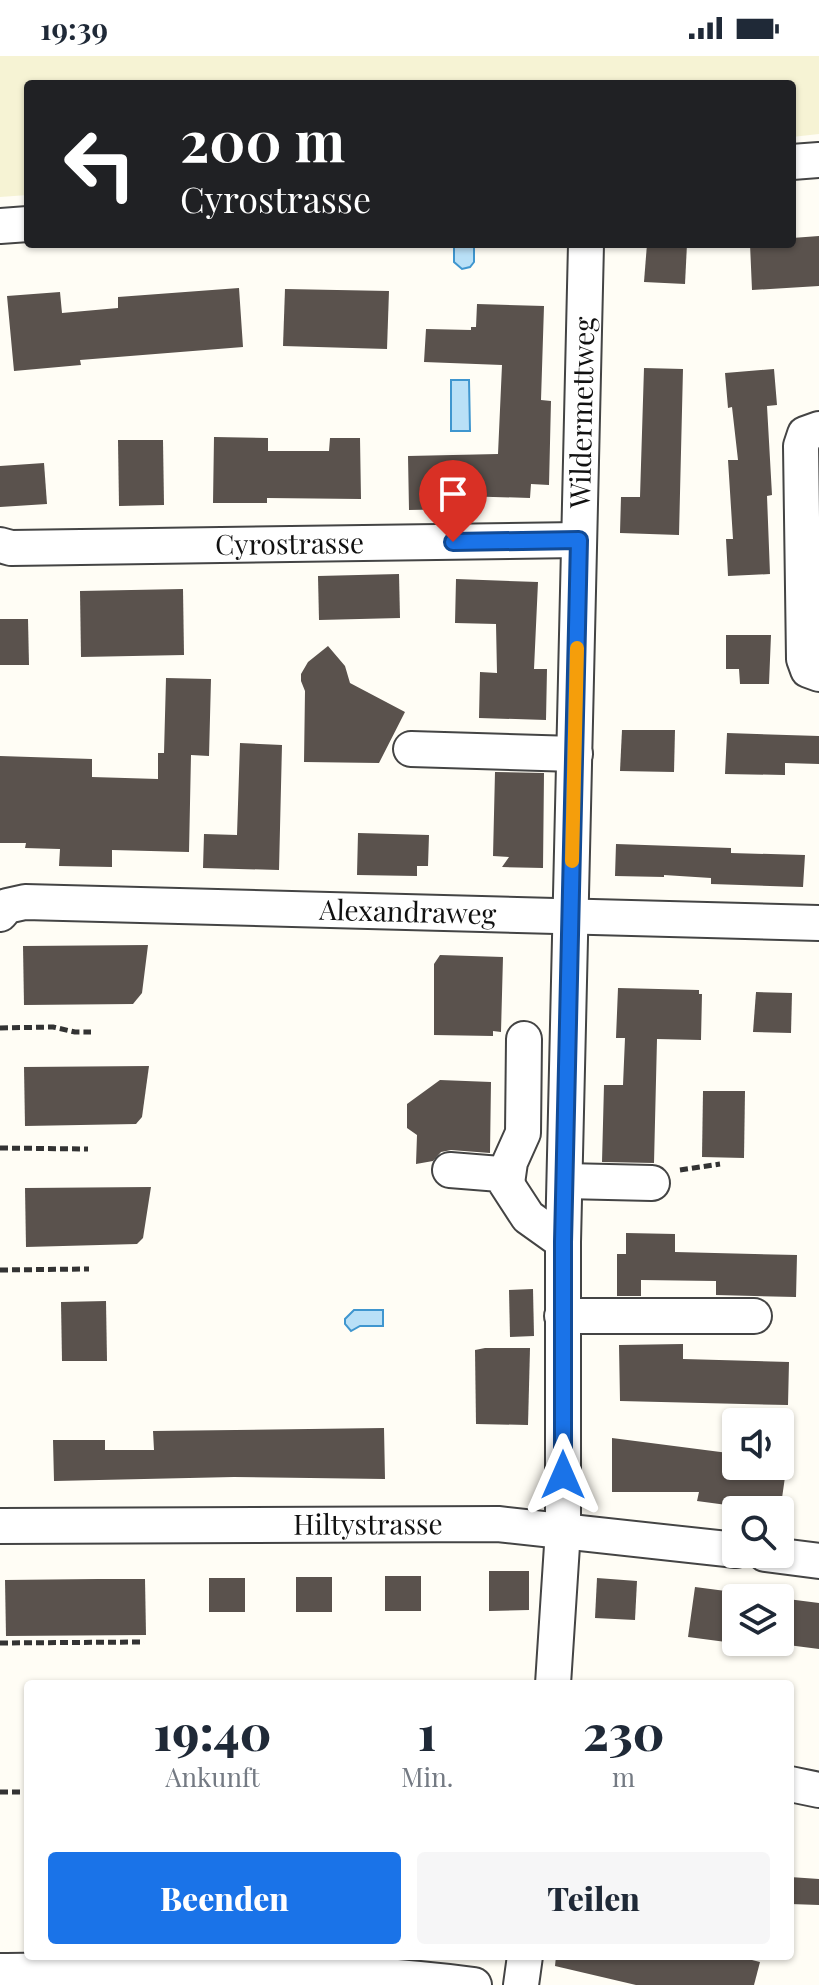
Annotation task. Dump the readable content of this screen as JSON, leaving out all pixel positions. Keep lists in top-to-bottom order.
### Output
{
  "streets": {
    "street": [
      "Wildermettweg",
      "Cyrostrasse",
      "Alexandraweg",
      "Hiltystrasse"
    ]
  },
  "crossings": [
    ["Wildermettweg", "Cyrostrasse"],
    ["Wildermettweg", "Alexandraweg"],
    ["Wildermettweg", "Hiltystrasse"]
  ],
  "page": {
    "status": "19:39",
    "turn": ["200 m", "Cyrostrasse"],
    "eta": [
      "19:40",
      "Ankunft",
      "1",
      "Min.",
      "230",
      "m"
    ],
    "buttons": ["Beenden", "Teilen"]
  }
}
